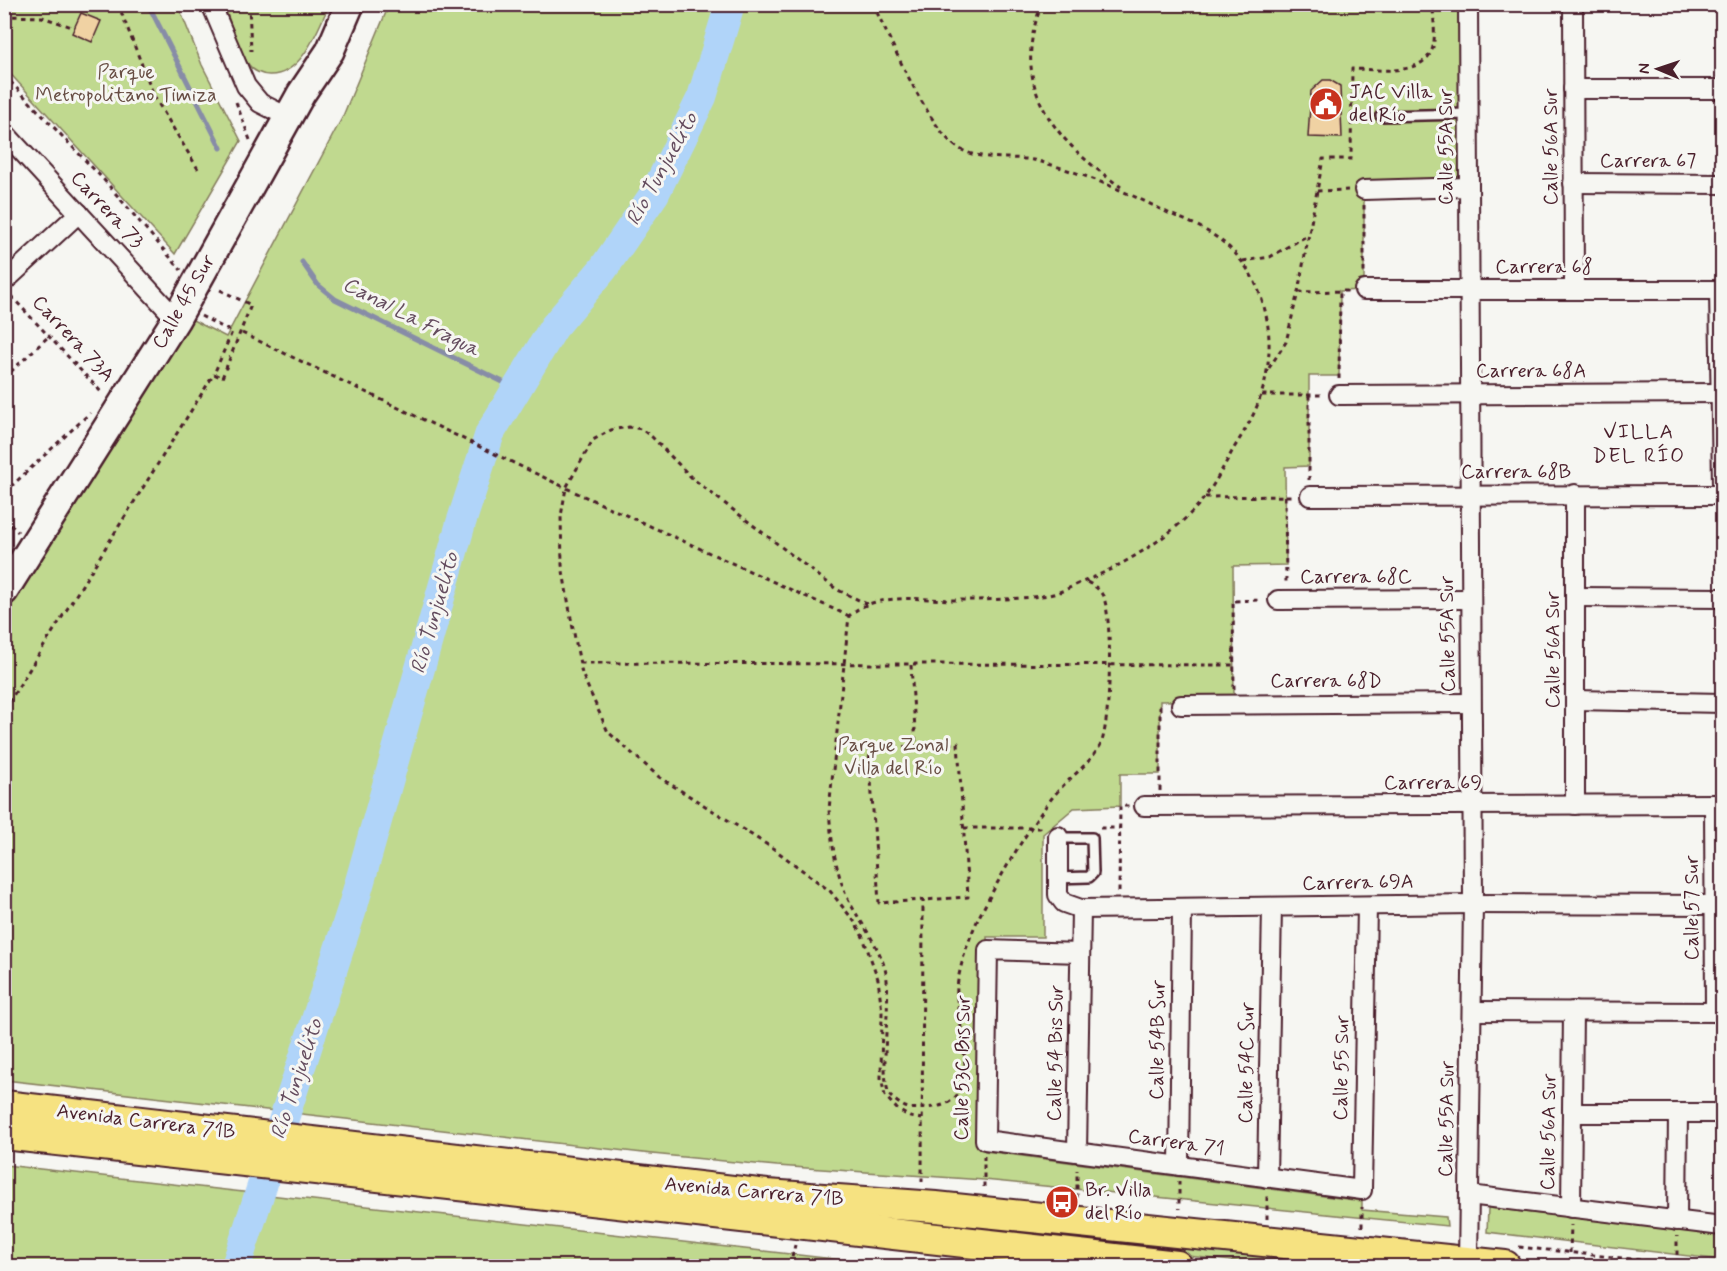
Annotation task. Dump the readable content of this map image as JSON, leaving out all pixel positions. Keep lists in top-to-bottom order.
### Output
{
  "streets": {
    "main road": ["Avenida Carrera 71B"],
    "street": [
      "Calle 55A Sur",
      "Calle 56A Sur",
      "Carrera 67",
      "Carrera 73",
      "Carrera 68",
      "Calle 45 Sur",
      "Carrera 68A",
      "Carrera 68B",
      "Carrera 68C",
      "Carrera 68D",
      "Carrera 69",
      "Carrera 69A",
      "Calle 57 Sur",
      "Calle 54B Sur",
      "Calle 54 Bis Sur",
      "Calle 54C Sur",
      "Calle 53C Bis Sur",
      "Calle 55 Sur",
      "Carrera 71"
    ],
    "path": ["Carrera 73A"]
  },
  "crossings": [
    ["Calle 55A Sur", "Carrera 68"],
    ["Calle 55A Sur", "Carrera 68A"],
    ["Calle 55A Sur", "Carrera 68B"],
    ["Calle 55A Sur", "Carrera 68C"],
    ["Calle 55A Sur", "Carrera 68D"],
    ["Calle 55A Sur", "Carrera 69"],
    ["Calle 55A Sur", "Carrera 69A"],
    ["Calle 55A Sur", "Avenida Carrera 71B"],
    ["Calle 56A Sur", "Carrera 67"],
    ["Calle 56A Sur", "Carrera 68"],
    ["Calle 56A Sur", "Carrera 68B"],
    ["Calle 56A Sur", "Carrera 69"],
    ["Carrera 73", "Calle 45 Sur"],
    ["Calle 45 Sur", "Carrera 73A"],
    ["Carrera 69", "Calle 57 Sur"],
    ["Carrera 69A", "Calle 57 Sur"],
    ["Carrera 69A", "Calle 54B Sur"],
    ["Carrera 69A", "Calle 54 Bis Sur"],
    ["Carrera 69A", "Calle 54C Sur"],
    ["Carrera 69A", "Calle 55 Sur"],
    ["Calle 54B Sur", "Carrera 71"],
    ["Calle 54 Bis Sur", "Calle 53C Bis Sur"],
    ["Calle 54 Bis Sur", "Carrera 71"],
    ["Calle 54C Sur", "Carrera 71"],
    ["Calle 53C Bis Sur", "Carrera 71"],
    ["Calle 55 Sur", "Carrera 71"]
  ],
  "districts": ["VILLA DEL RÍO"],
  "water": ["Río Tunjuelito", "Canal La Fragua"],
  "parks": ["Parque Metropolitano Timiza", "Parque Zonal Villa del Río"],
  "places": {
    "public building": ["JAC Villa del Río"],
    "bus stop": ["Br. Villa del Río"]
  },
  "north": "left"
}
